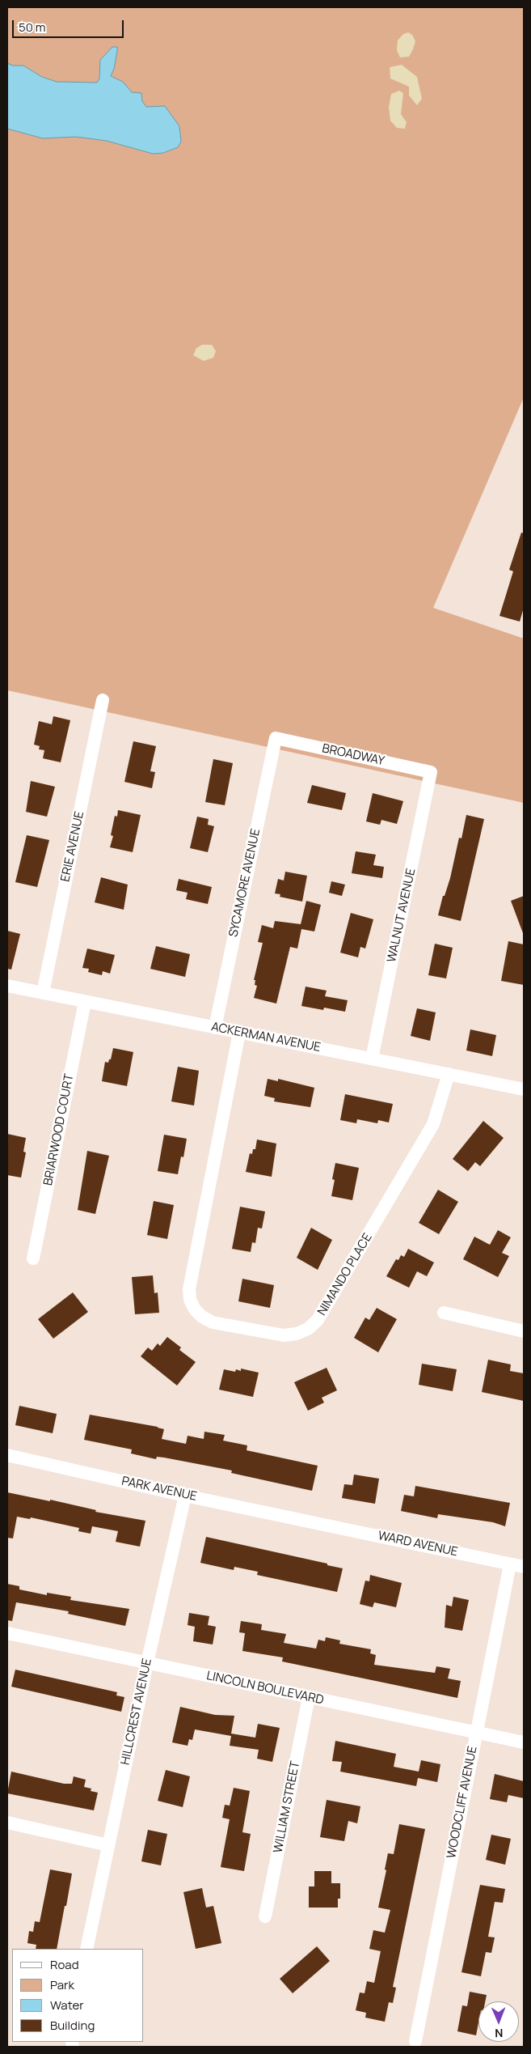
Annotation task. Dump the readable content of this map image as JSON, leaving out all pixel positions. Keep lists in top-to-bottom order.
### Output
{
  "streets": {
    "street": [
      "BROADWAY",
      "ERIE AVENUE",
      "SYCAMORE AVENUE",
      "WALNUT AVENUE",
      "ACKERMAN AVENUE",
      "BRIARWOOD COURT",
      "NIMANDO PLACE",
      "PARK AVENUE",
      "WARD AVENUE",
      "LINCOLN BOULEVARD",
      "HILLCREST AVENUE",
      "WOODCLIFF AVENUE",
      "WILLIAM STREET"
    ]
  },
  "crossings": [
    ["BROADWAY", "SYCAMORE AVENUE"],
    ["BROADWAY", "WALNUT AVENUE"],
    ["ERIE AVENUE", "ACKERMAN AVENUE"],
    ["SYCAMORE AVENUE", "ACKERMAN AVENUE"],
    ["WALNUT AVENUE", "ACKERMAN AVENUE"],
    ["ACKERMAN AVENUE", "BRIARWOOD COURT"],
    ["ACKERMAN AVENUE", "NIMANDO PLACE"],
    ["PARK AVENUE", "WARD AVENUE"],
    ["PARK AVENUE", "HILLCREST AVENUE"],
    ["WARD AVENUE", "WOODCLIFF AVENUE"],
    ["LINCOLN BOULEVARD", "HILLCREST AVENUE"],
    ["LINCOLN BOULEVARD", "WOODCLIFF AVENUE"],
    ["LINCOLN BOULEVARD", "WILLIAM STREET"]
  ],
  "legend": [
    "Road",
    "Park",
    "Water",
    "Building"
  ],
  "scale_bar": "50 m",
  "north": "bottom"
}
